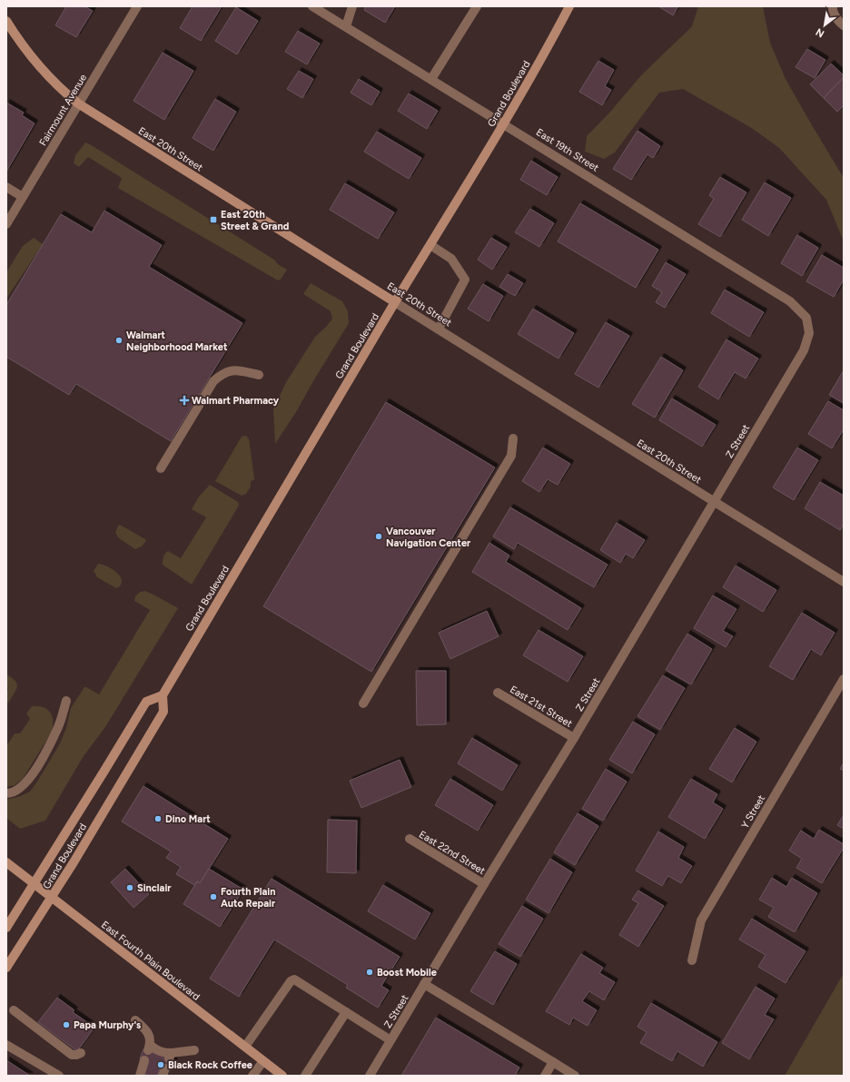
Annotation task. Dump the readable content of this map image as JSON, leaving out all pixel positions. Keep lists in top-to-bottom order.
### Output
{
  "streets": {
    "main road": ["Grand Boulevard", "East 20th Street", "East Fourth Plain Boulevard"],
    "street": [
      "Fairmount Avenue",
      "East 19th Street",
      "Z Street",
      "East 21st Street",
      "Y Street",
      "East 22nd Street"
    ]
  },
  "crossings": [
    ["Grand Boulevard", "East 20th Street"],
    ["Grand Boulevard", "East 19th Street"],
    ["Grand Boulevard", "East Fourth Plain Boulevard"],
    ["Fairmount Avenue", "East 20th Street"],
    ["East 20th Street", "Z Street"],
    ["East 19th Street", "Z Street"],
    ["Z Street", "East 21st Street"],
    ["Z Street", "East 22nd Street"]
  ],
  "places": {
    "transit": ["East 20th Street & Grand"],
    "other": [
      "Walmart Neighborhood Market",
      "Vancouver Navigation Center",
      "Dino Mart",
      "Sinclair",
      "Fourth Plain Auto Repair",
      "Boost Mobile",
      "Papa Murphy's",
      "Black Rock Coffee"
    ],
    "health": ["Walmart Pharmacy"]
  },
  "north": "bottom left"
}
